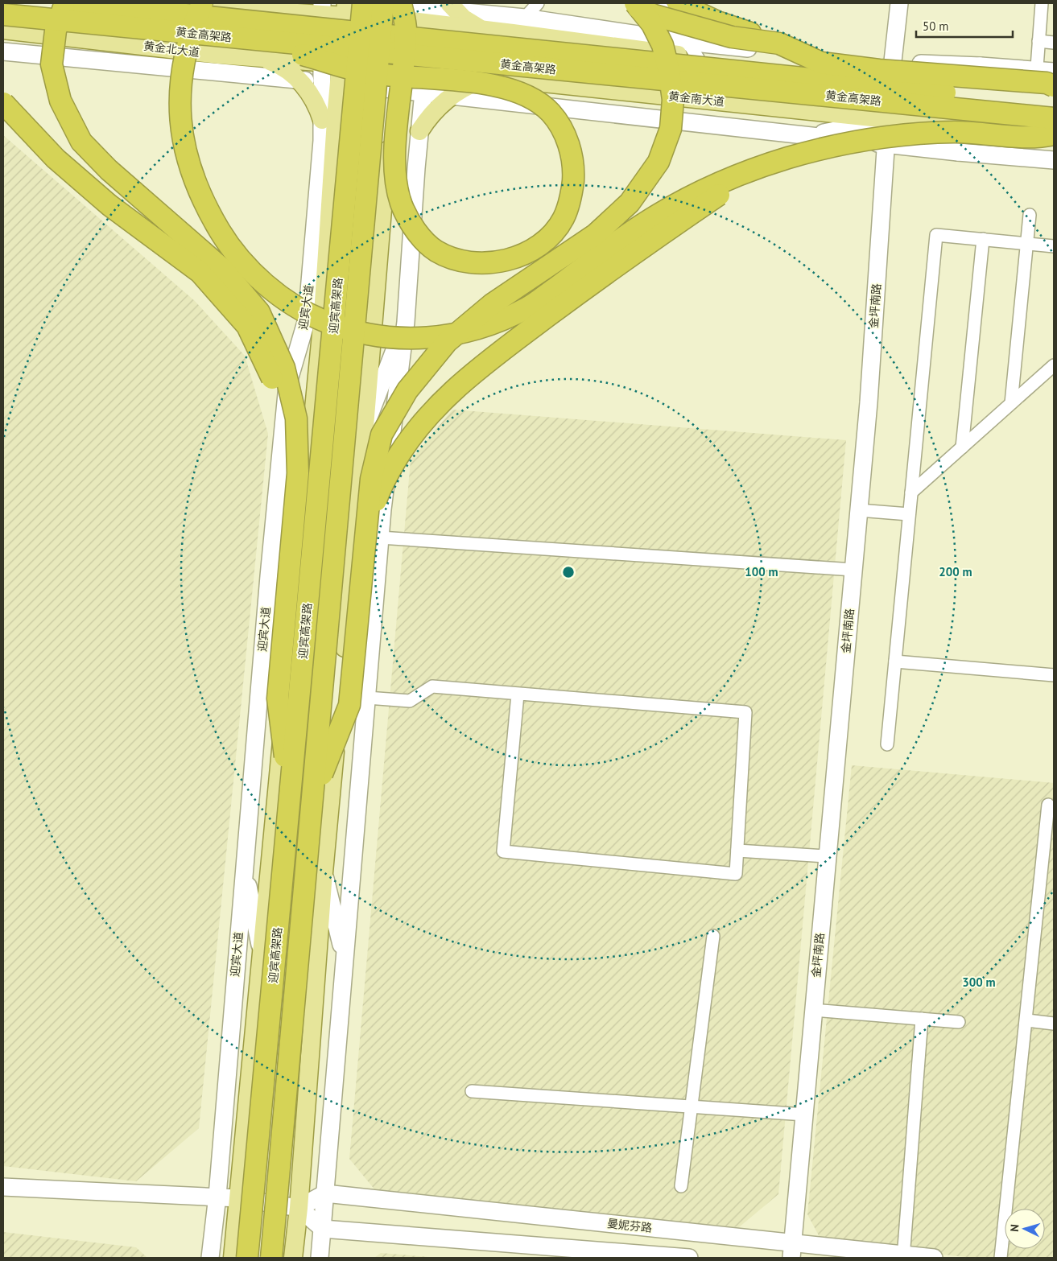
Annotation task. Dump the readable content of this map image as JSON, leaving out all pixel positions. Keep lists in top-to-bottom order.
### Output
{
  "streets": {
    "highway": ["黄金高架路", "迎宾高架路"],
    "main road": ["黄金北大道", "黄金南大道", "迎宾大道"],
    "street": ["金坪南路", "曼妮芬路"]
  },
  "crossings": [
    ["黄金高架路", "黄金北大道"],
    ["黄金北大道", "黄金南大道"],
    ["黄金北大道", "迎宾大道"],
    ["黄金南大道", "金坪南路"],
    ["黄金南大道", "迎宾大道"],
    ["金坪南路", "曼妮芬路"]
  ],
  "scale_bar": "50 m",
  "north": "left",
  "rings": ["100 m", "200 m", "300 m"]
}
